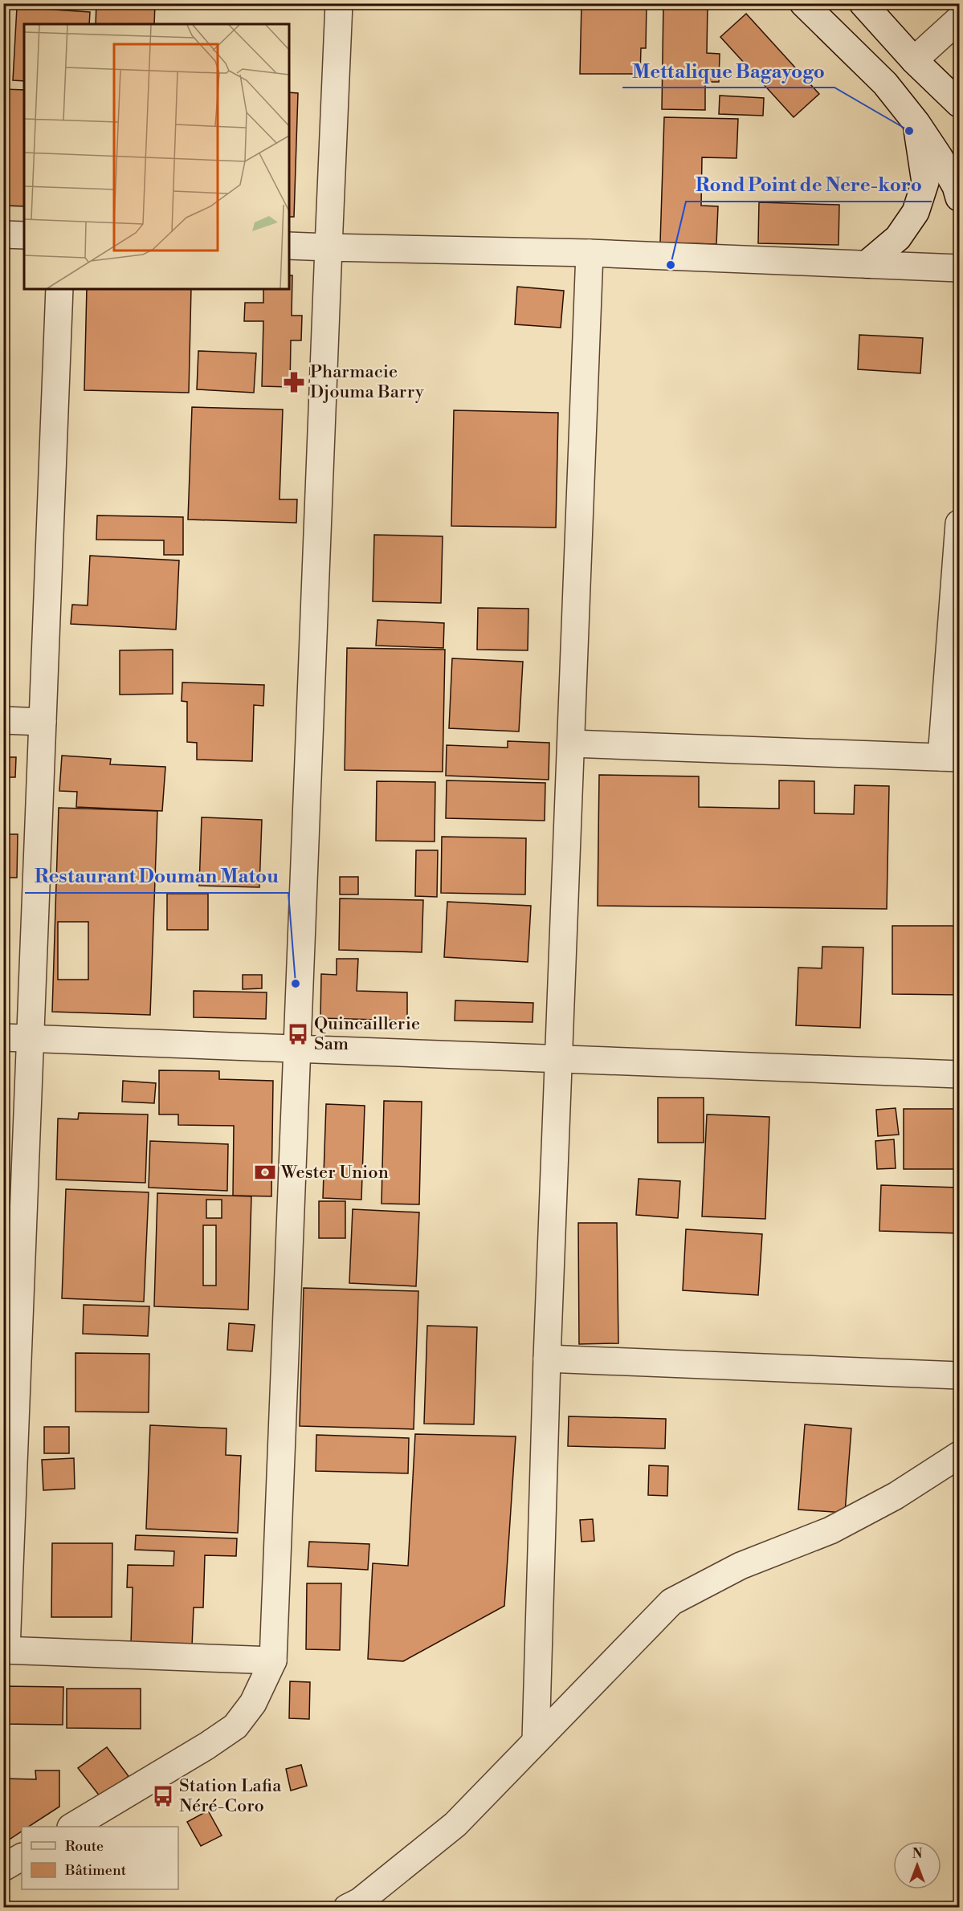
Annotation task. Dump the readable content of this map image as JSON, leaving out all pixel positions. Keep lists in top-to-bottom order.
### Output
{
  "places": {
    "other": ["Mettalique Bagayogo", "Rond Point de Nere-koro", "Restaurant Douman Matou"],
    "pharmacy": ["Pharmacie Djouma Barry"],
    "bus stop": ["Quincaillerie Sam", "Station Lafia Néré-Coro"],
    "bank": ["Wester Union"]
  },
  "legend": ["Route", "Bâtiment"],
  "north": "top"
}
